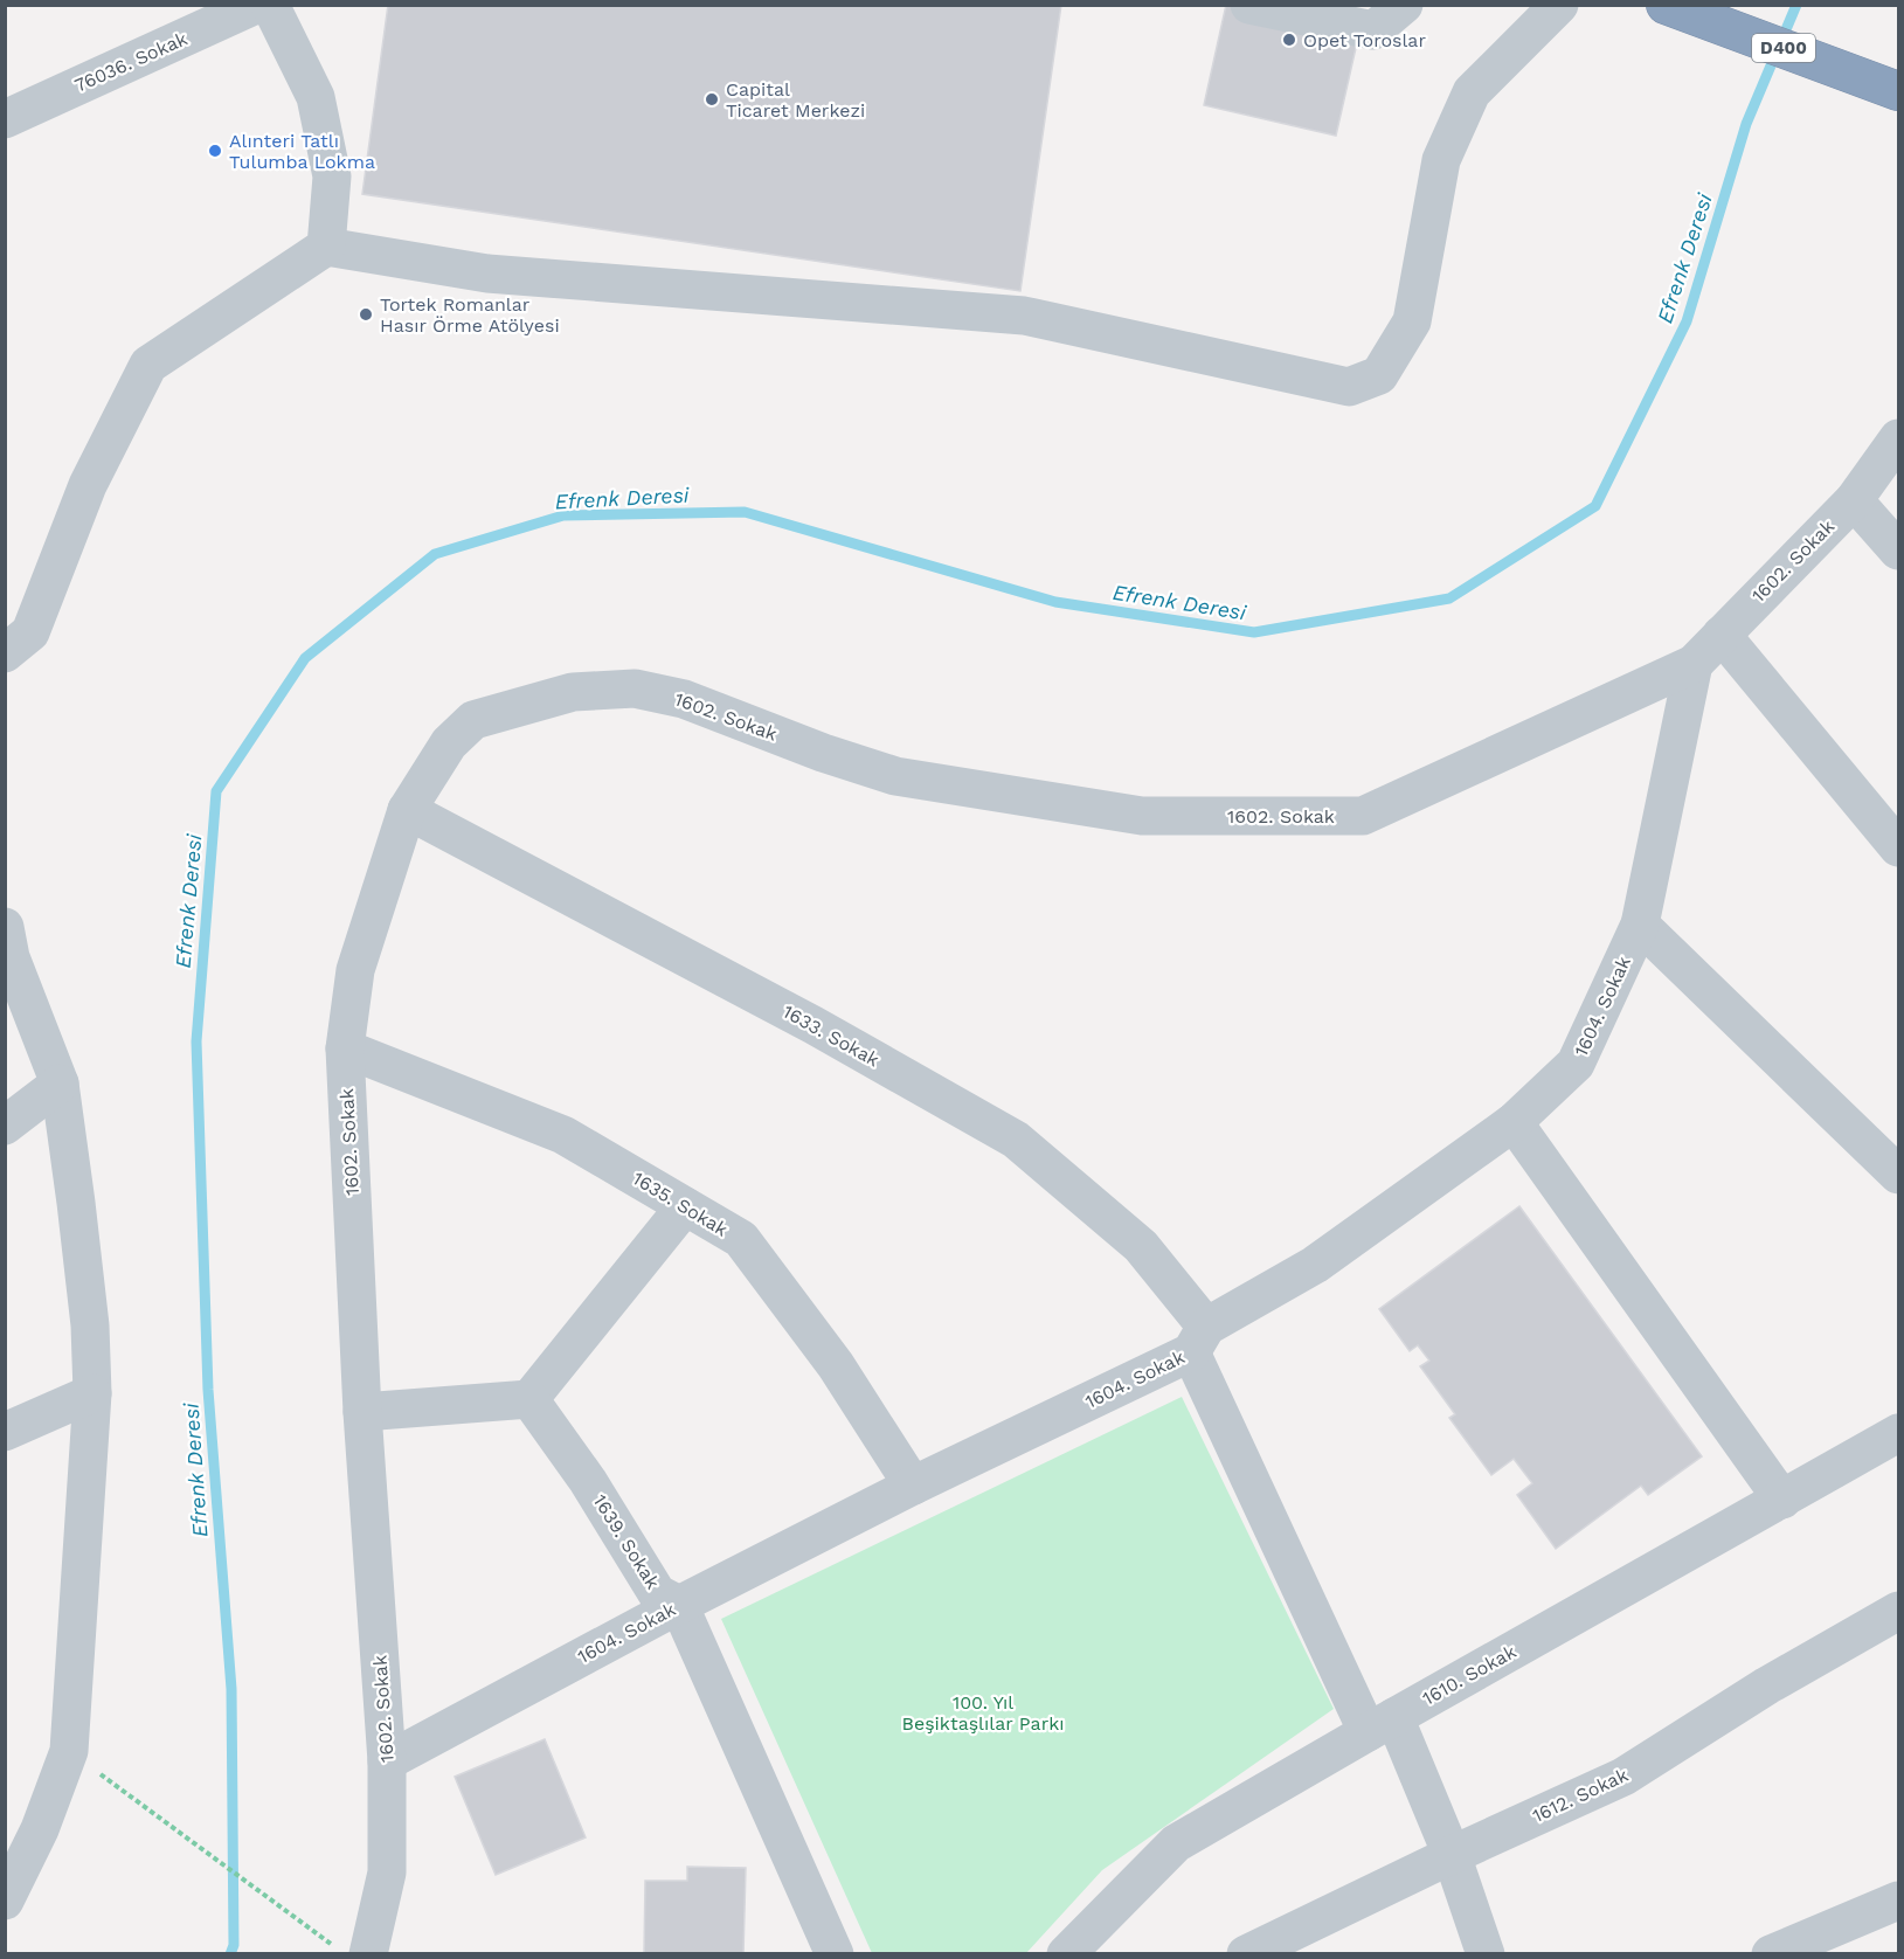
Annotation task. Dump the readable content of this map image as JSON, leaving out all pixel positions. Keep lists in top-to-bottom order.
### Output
{
  "streets": {
    "highway": ["D400"],
    "street": [
      "76036. Sokak",
      "1602. Sokak",
      "1604. Sokak",
      "1633. Sokak",
      "1635. Sokak",
      "1639. Sokak",
      "1610. Sokak",
      "1612. Sokak"
    ]
  },
  "crossings": [
    ["1602. Sokak", "1604. Sokak"],
    ["1602. Sokak", "1633. Sokak"],
    ["1602. Sokak", "1635. Sokak"],
    ["1604. Sokak", "1633. Sokak"],
    ["1604. Sokak", "1635. Sokak"],
    ["1604. Sokak", "1639. Sokak"],
    ["1633. Sokak", "1610. Sokak"],
    ["1633. Sokak", "1612. Sokak"]
  ],
  "water": ["Efrenk Deresi"],
  "parks": ["100. Yıl Beşiktaşlılar Parkı"],
  "places": [
    "Opet Toroslar",
    "Capital Ticaret Merkezi",
    "Alınteri Tatlı Tulumba Lokma",
    "Tortek Romanlar Hasır Örme Atölyesi"
  ]
}
